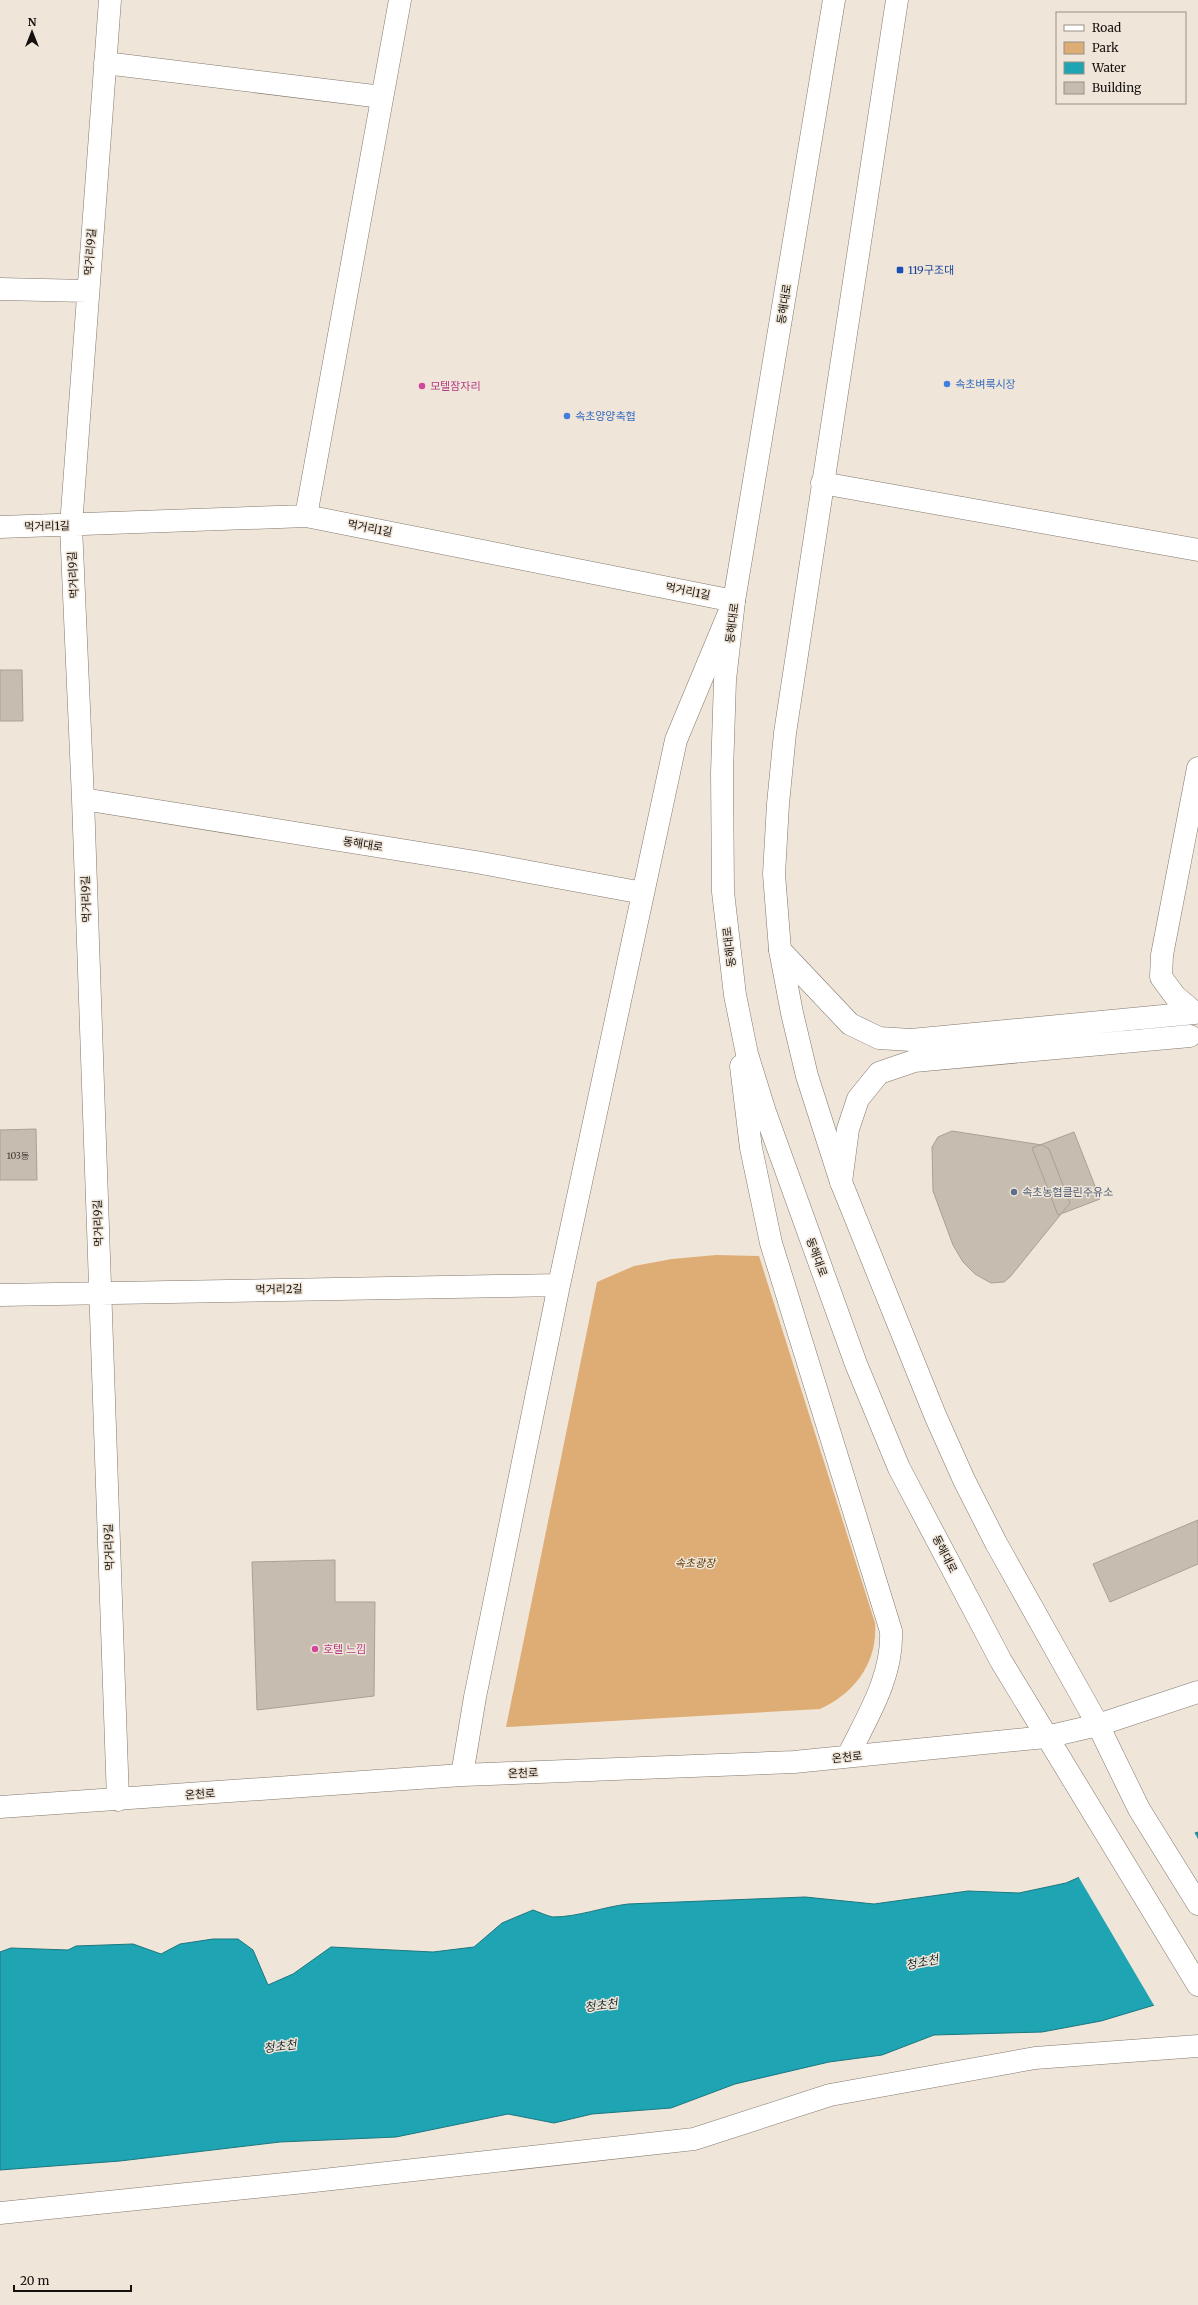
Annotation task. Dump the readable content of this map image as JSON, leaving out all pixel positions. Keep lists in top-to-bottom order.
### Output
{
  "streets": {
    "street": [
      "먹거리9길",
      "동해대로",
      "먹거리1길",
      "먹거리2길",
      "온천로"
    ]
  },
  "crossings": [
    ["먹거리9길", "동해대로"],
    ["먹거리9길", "먹거리1길"],
    ["먹거리9길", "먹거리2길"],
    ["먹거리9길", "온천로"],
    ["동해대로", "먹거리1길"],
    ["동해대로", "온천로"]
  ],
  "water": ["청초천"],
  "parks": ["속초광장"],
  "places": {
    "transit": ["119구조대"],
    "other": [
      "속초벼룩시장",
      "모텔잠자리",
      "속초양양축협",
      "속초농협클린주유소",
      "호텔 느낌"
    ]
  },
  "house_numbers": ["103동"],
  "legend": [
    "Road",
    "Park",
    "Water",
    "Building"
  ],
  "scale_bar": "20 m",
  "north": "top"
}
